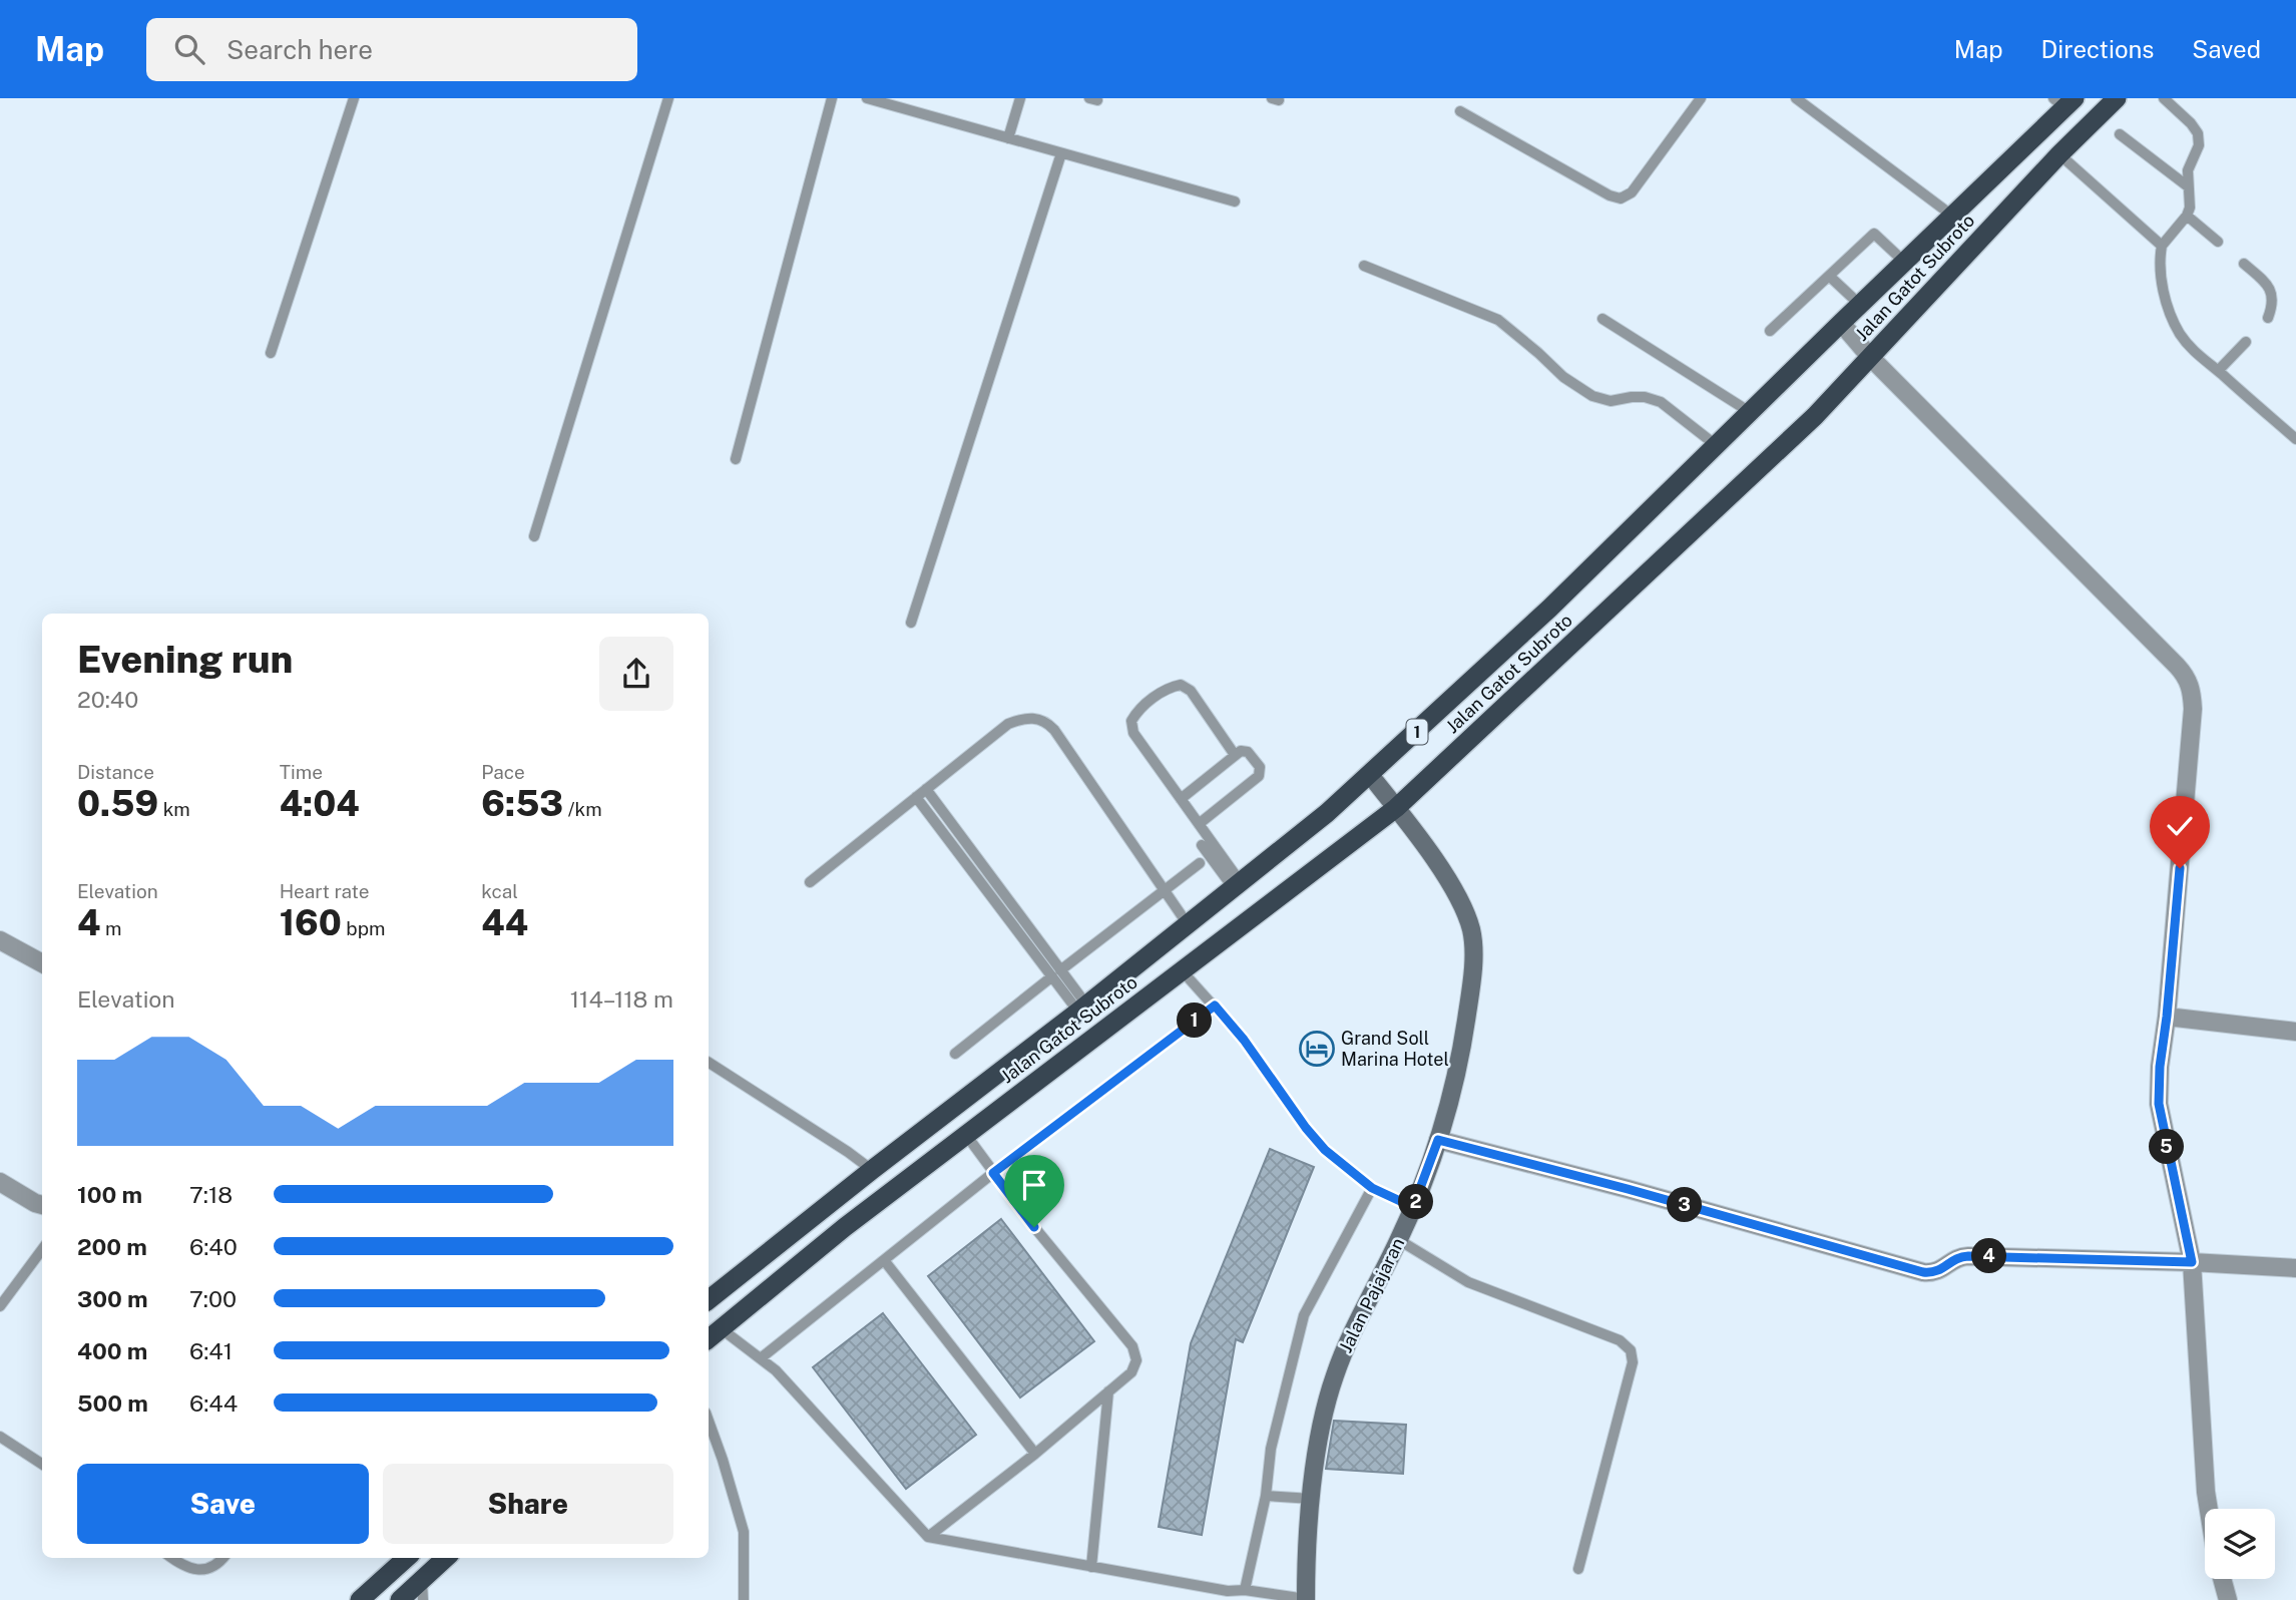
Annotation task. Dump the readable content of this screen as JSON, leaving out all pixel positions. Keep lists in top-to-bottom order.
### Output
{
  "streets": {
    "highway": ["Jalan Gatot Subroto", "1"],
    "main road": ["Jalan Pajajaran"]
  },
  "crossings": [
    ["Jalan Gatot Subroto", "Jalan Pajajaran"]
  ],
  "places": {
    "hotel": ["Grand Soll Marina Hotel"]
  },
  "page": {
    "header": "Map",
    "search": "Search here",
    "nav": ["Map", "Directions", "Saved"],
    "heading": ["Evening run", "20:40"],
    "stats": [
      ["Distance", "0.59 km"],
      ["Time", "4:04"],
      ["Pace", "6:53 /km"],
      ["Elevation", "4 m"],
      ["Heart rate", "160 bpm"],
      ["kcal", "44"]
    ],
    "chart": ["Elevation", "114–118 m"],
    "pins": [
      "1",
      "5",
      "2",
      "3",
      "4"
    ],
    "list": [
      {
        "name": "100 m",
        "note": "7:18"
      },
      {
        "name": "200 m",
        "note": "6:40"
      },
      {
        "name": "300 m",
        "note": "7:00"
      },
      {
        "name": "400 m",
        "note": "6:41"
      },
      {
        "name": "500 m",
        "note": "6:44"
      }
    ],
    "buttons": ["Save", "Share"]
  }
}
